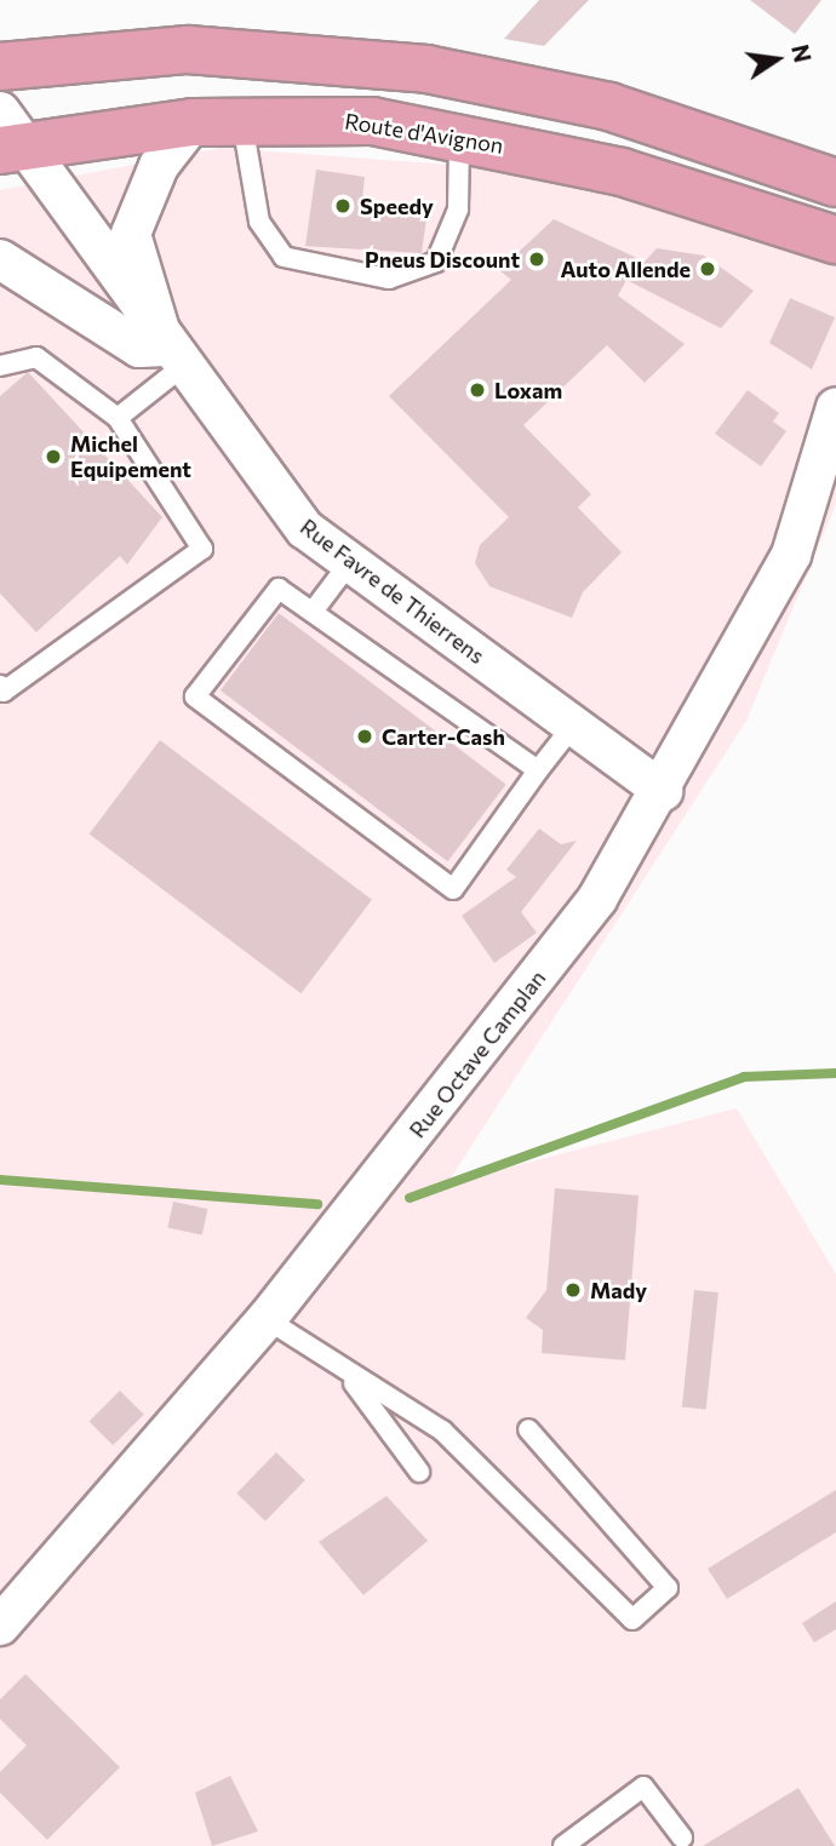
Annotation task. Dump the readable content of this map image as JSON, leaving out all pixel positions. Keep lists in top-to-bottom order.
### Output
{
  "streets": {
    "main road": ["Route d'Avignon"],
    "street": ["Rue Favre de Thierrens", "Rue Octave Camplan"]
  },
  "crossings": [
    ["Route d'Avignon", "Rue Favre de Thierrens"],
    ["Rue Favre de Thierrens", "Rue Octave Camplan"]
  ],
  "places": [
    "Speedy",
    "Pneus Discount",
    "Auto Allende",
    "Loxam",
    "Michel Equipement",
    "Carter-Cash",
    "Mady"
  ],
  "north": "right"
}
